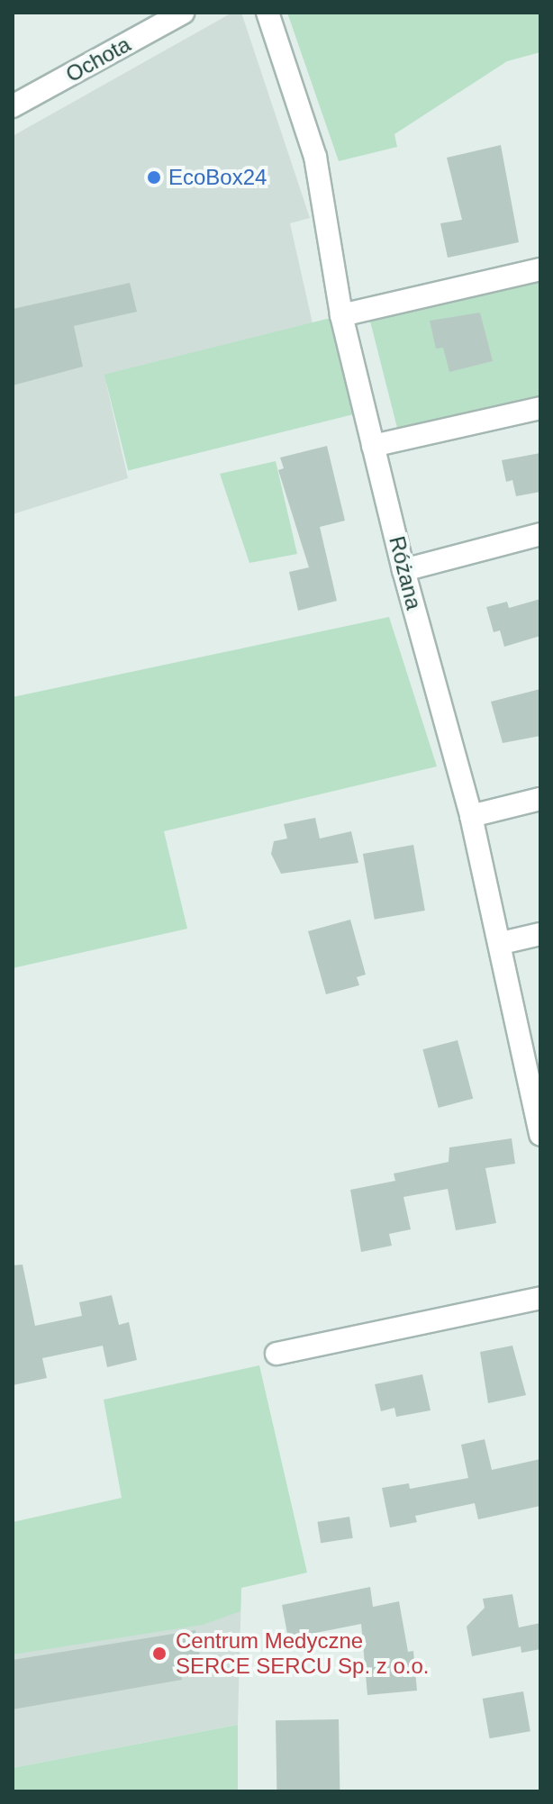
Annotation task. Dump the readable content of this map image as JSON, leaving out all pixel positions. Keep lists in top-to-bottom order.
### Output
{
  "streets": {
    "street": ["Ochota", "Różana"]
  },
  "places": ["EcoBox24", "Centrum Medyczne SERCE SERCU Sp. z o.o."]
}
